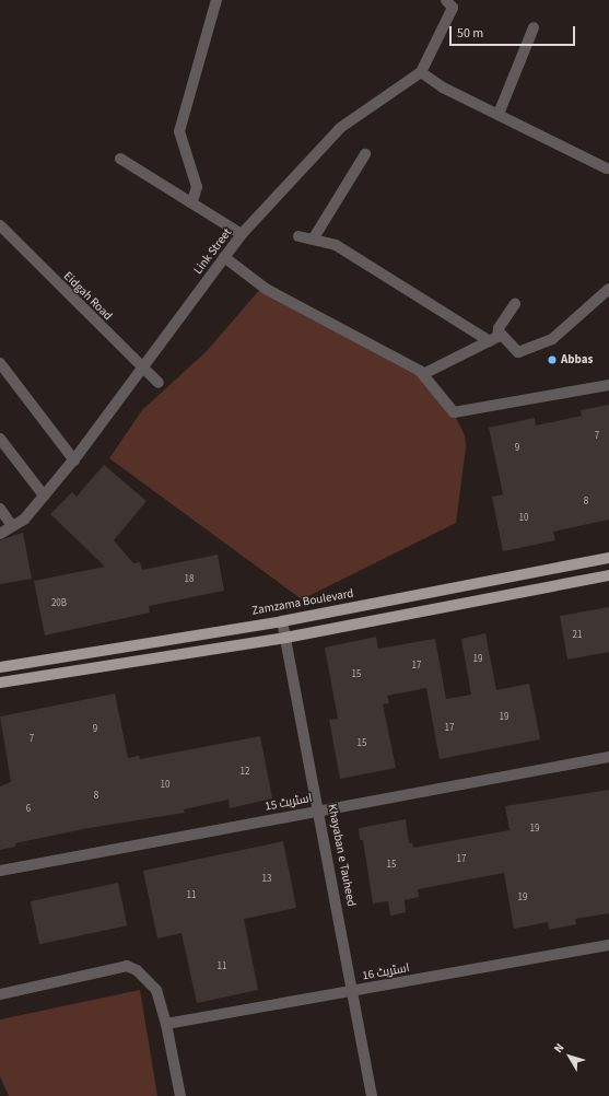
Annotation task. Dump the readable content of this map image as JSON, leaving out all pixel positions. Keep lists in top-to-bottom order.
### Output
{
  "streets": {
    "main road": ["Zamzama Boulevard"],
    "street": [
      "Link Street",
      "Eidgah Road",
      "اسٹریٹ 15",
      "Khayaban e Tauheed",
      "اسٹریٹ 16"
    ]
  },
  "crossings": [
    ["Link Street", "Eidgah Road"],
    ["Zamzama Boulevard", "Khayaban e Tauheed"],
    ["اسٹریٹ 15", "Khayaban e Tauheed"],
    ["Khayaban e Tauheed", "اسٹریٹ 16"]
  ],
  "places": ["Abbas"],
  "house_numbers": [
    "7",
    "9",
    "8",
    "10",
    "18",
    "20B",
    "21",
    "19",
    "17",
    "15",
    "19",
    "17",
    "9",
    "7",
    "15",
    "12",
    "10",
    "8",
    "6",
    "19",
    "17",
    "15",
    "13",
    "11",
    "19",
    "11"
  ],
  "scale_bar": "50 m",
  "north": "top left"
}
